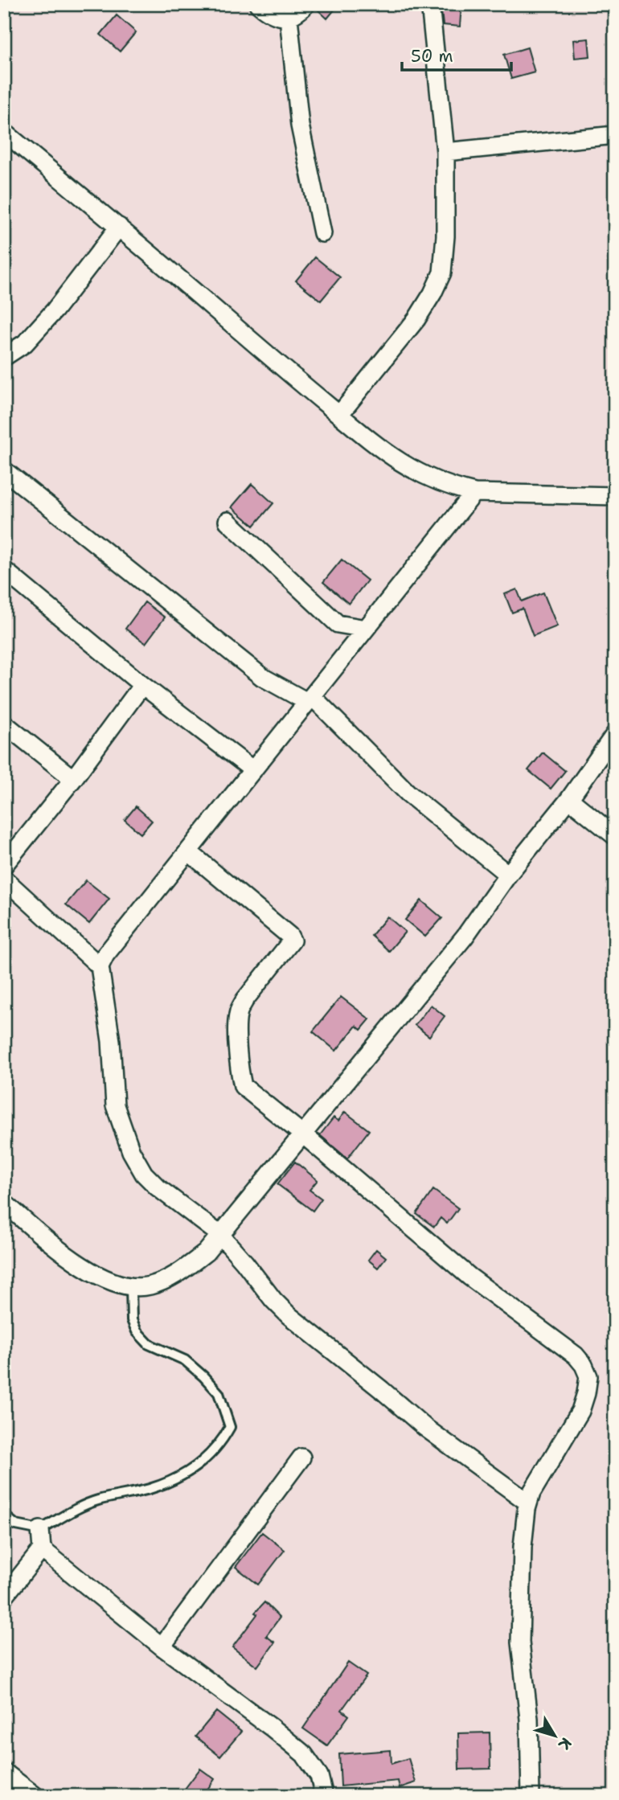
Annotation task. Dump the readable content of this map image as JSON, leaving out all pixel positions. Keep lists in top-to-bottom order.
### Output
{
  "scale_bar": "50 m",
  "north": "bottom right"
}
